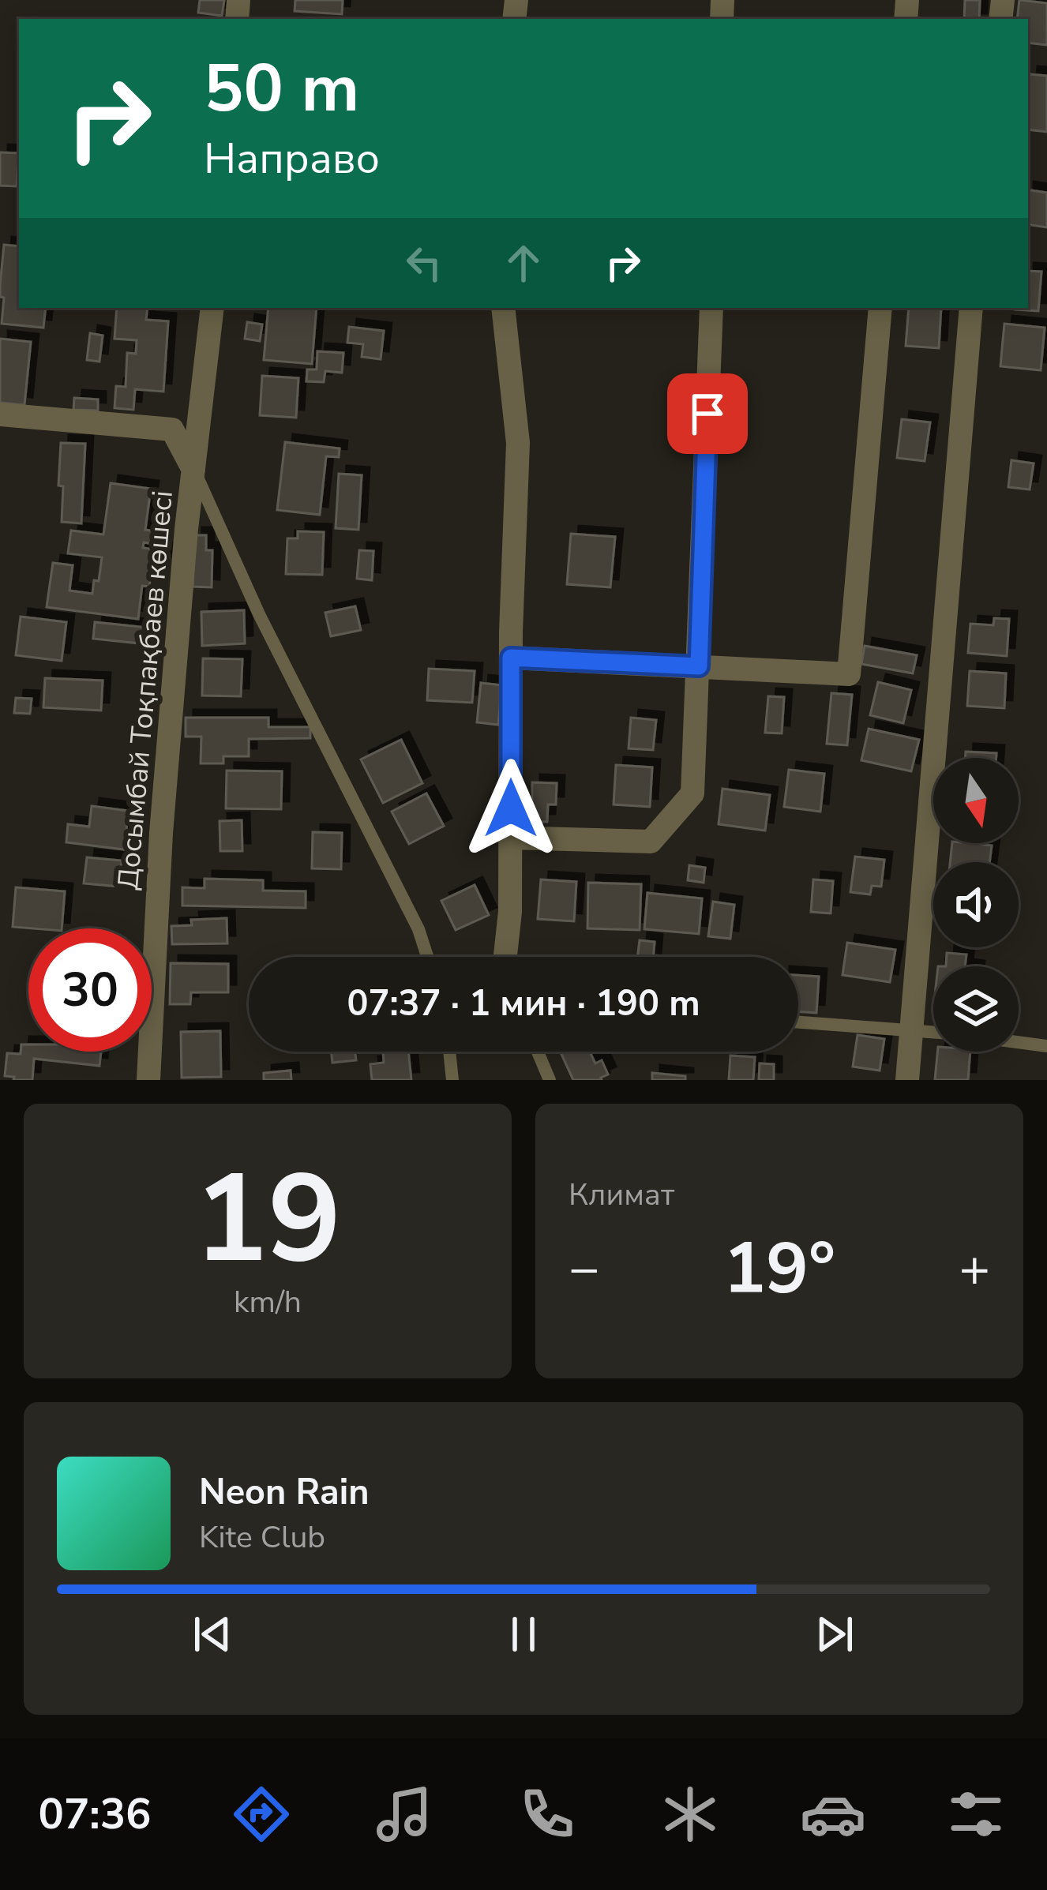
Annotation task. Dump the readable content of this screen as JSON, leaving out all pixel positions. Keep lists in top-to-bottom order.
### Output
{
  "streets": {
    "street": ["Досымбай Тоқпақбаев көшесі"]
  },
  "north": "bottom",
  "page": {
    "turn": ["50 m", "Направо"],
    "limit": "30",
    "trip": "07:37 · 1 мин · 190 m",
    "tile": [
      ["19", "km/h"],
      "Климат"
    ],
    "heat": ["−", "19°", "+"],
    "song": ["Neon Rain", "Kite Club"],
    "tabs": "07:36"
  }
}
